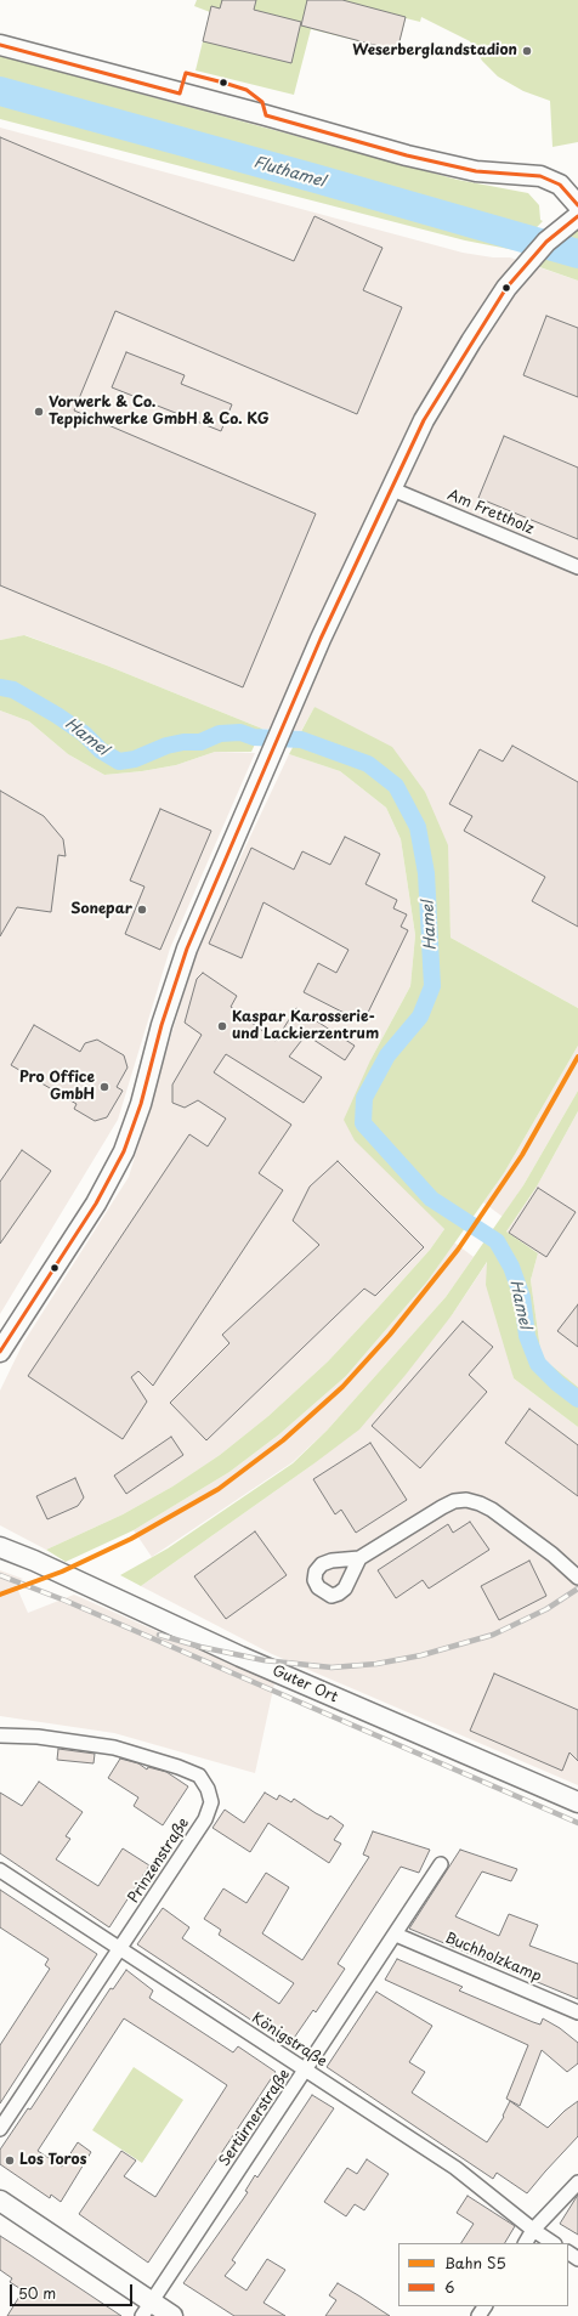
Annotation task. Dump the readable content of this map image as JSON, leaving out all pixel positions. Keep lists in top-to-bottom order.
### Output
{
  "streets": {
    "main road": ["Guter Ort"],
    "street": [
      "Am Frettholz",
      "Prinzenstraße",
      "Buchholzkamp",
      "Königstraße",
      "Sertürnerstraße"
    ]
  },
  "crossings": [
    ["Prinzenstraße", "Königstraße"],
    ["Buchholzkamp", "Sertürnerstraße"],
    ["Königstraße", "Sertürnerstraße"]
  ],
  "water": ["Fluthamel", "Hamel"],
  "places": [
    "Weserberglandstadion",
    "Vorwerk & Co. Teppichwerke GmbH & Co. KG",
    "Sonepar",
    "Kaspar Karosserie- und Lackierzentrum",
    "Pro Office GmbH",
    "Los Toros"
  ],
  "lines": ["transit line 6", "rail line S5"],
  "legend": ["Bahn S5", "6"],
  "scale_bar": "50 m"
}
